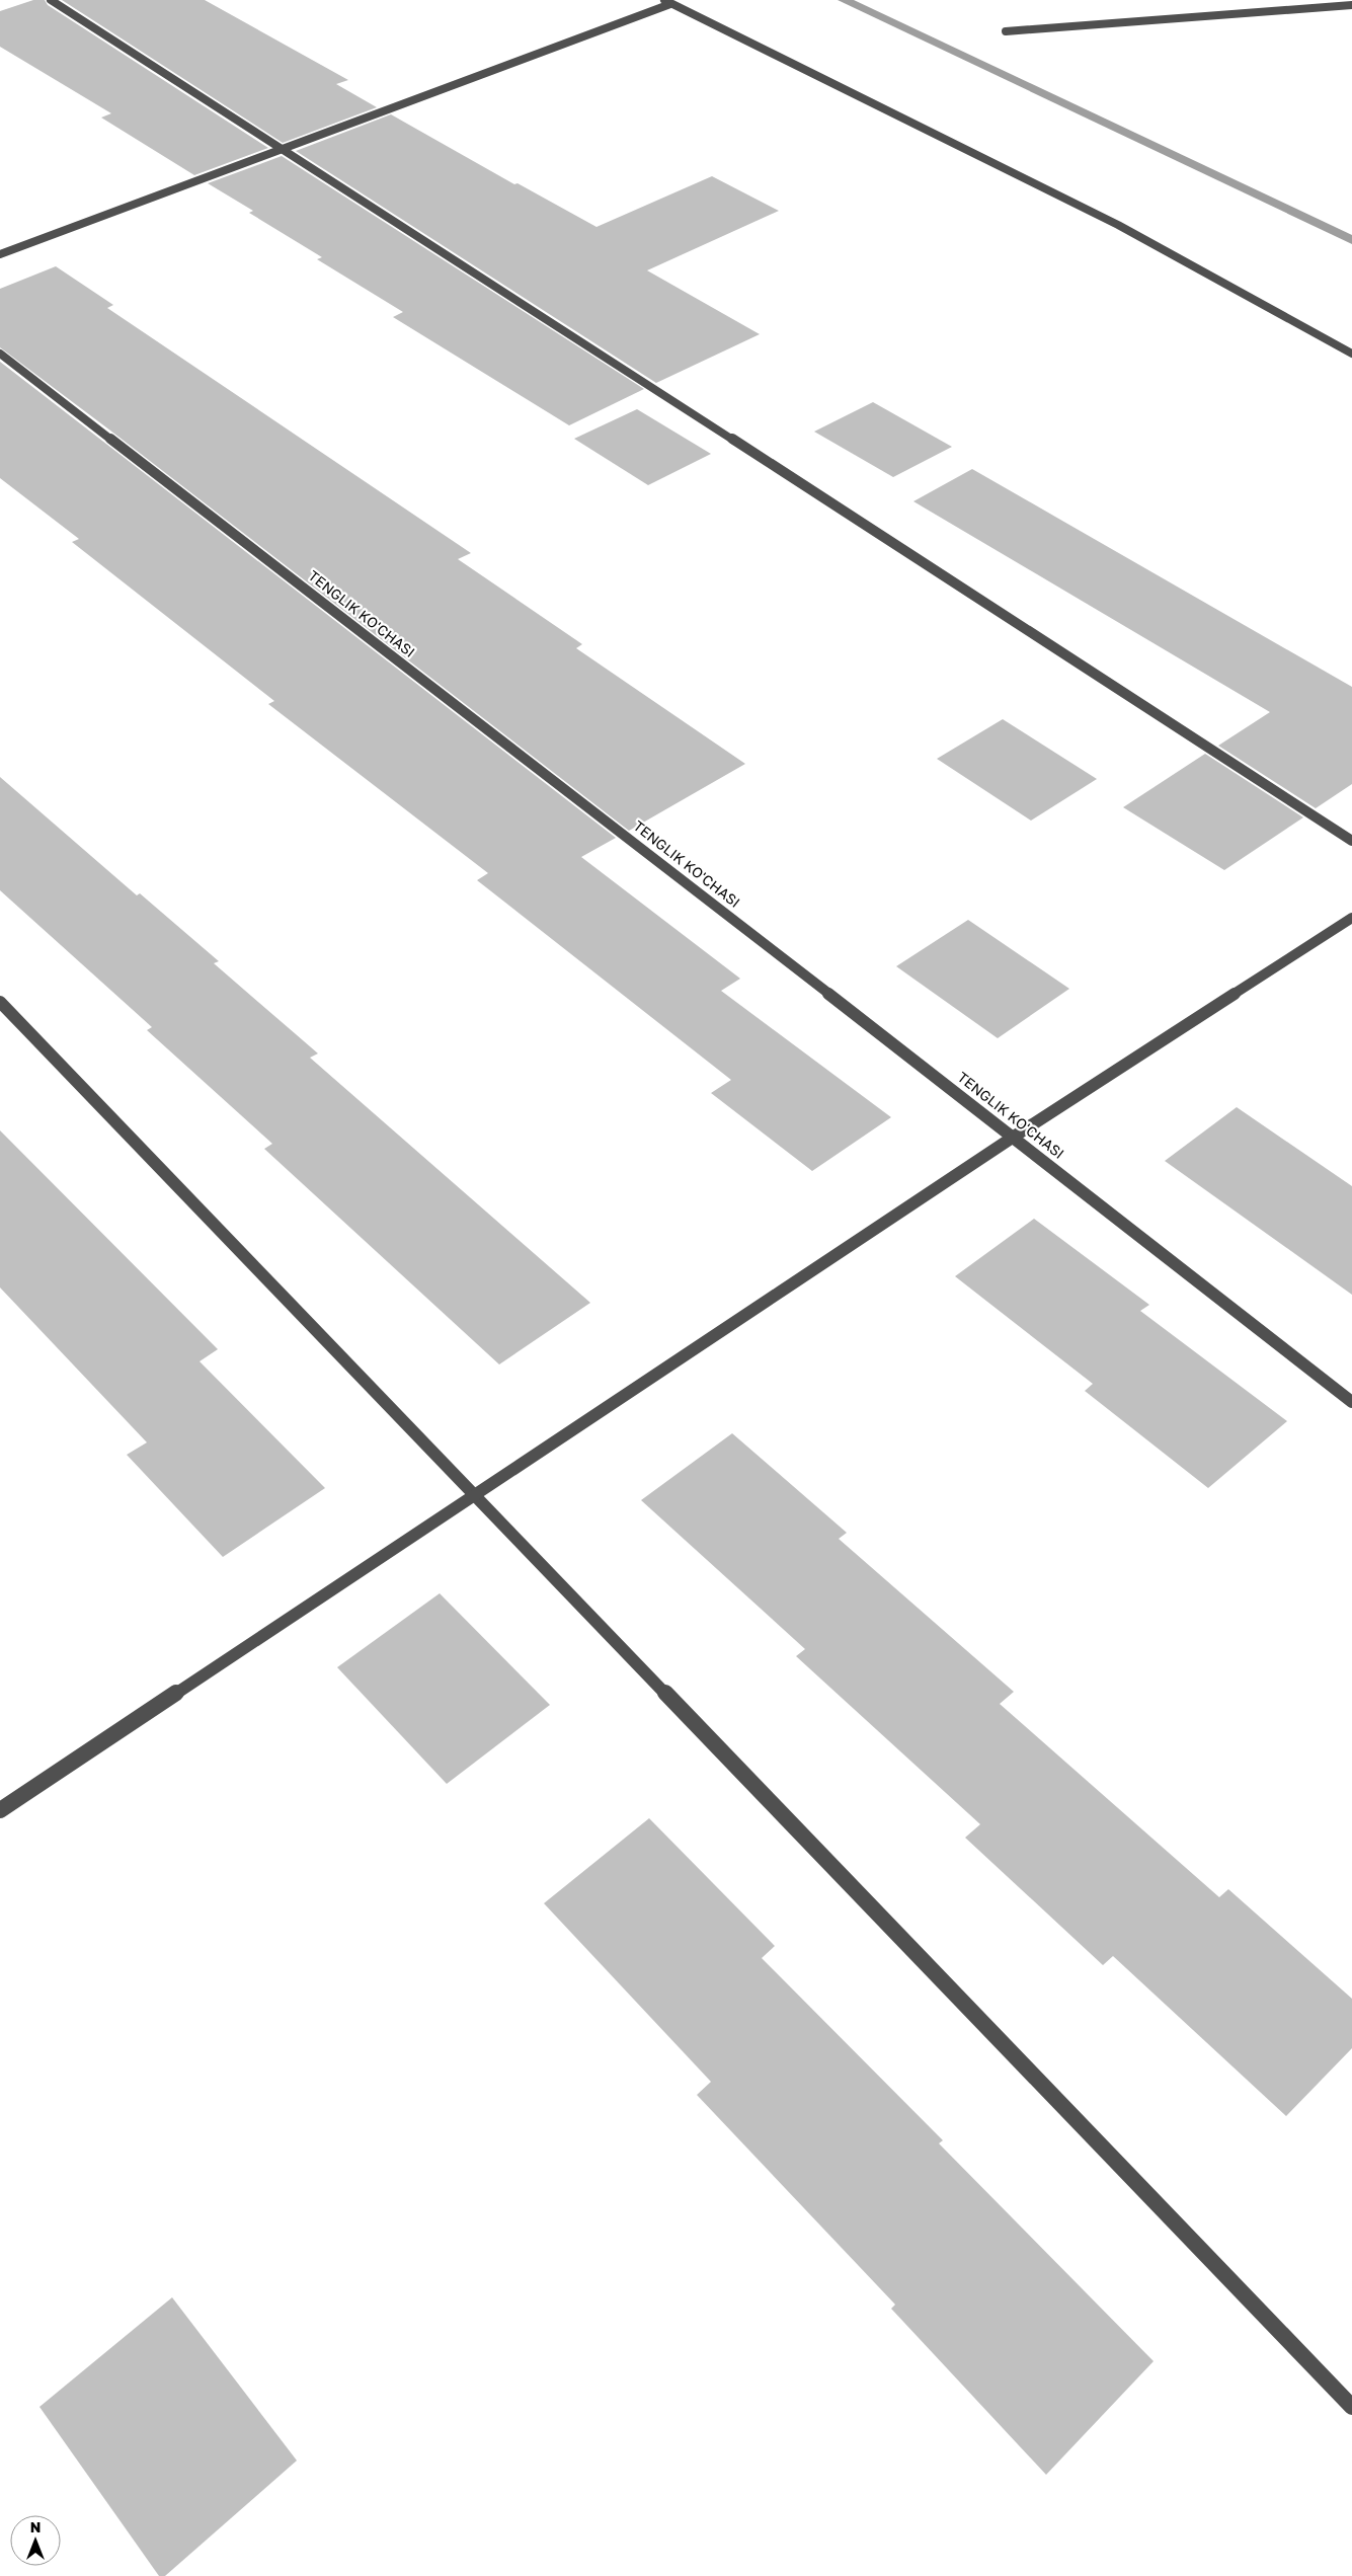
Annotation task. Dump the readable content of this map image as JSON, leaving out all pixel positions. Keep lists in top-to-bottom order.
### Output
{
  "streets": {
    "street": ["TENGLIK KO'CHASI"]
  },
  "north": "top"
}
